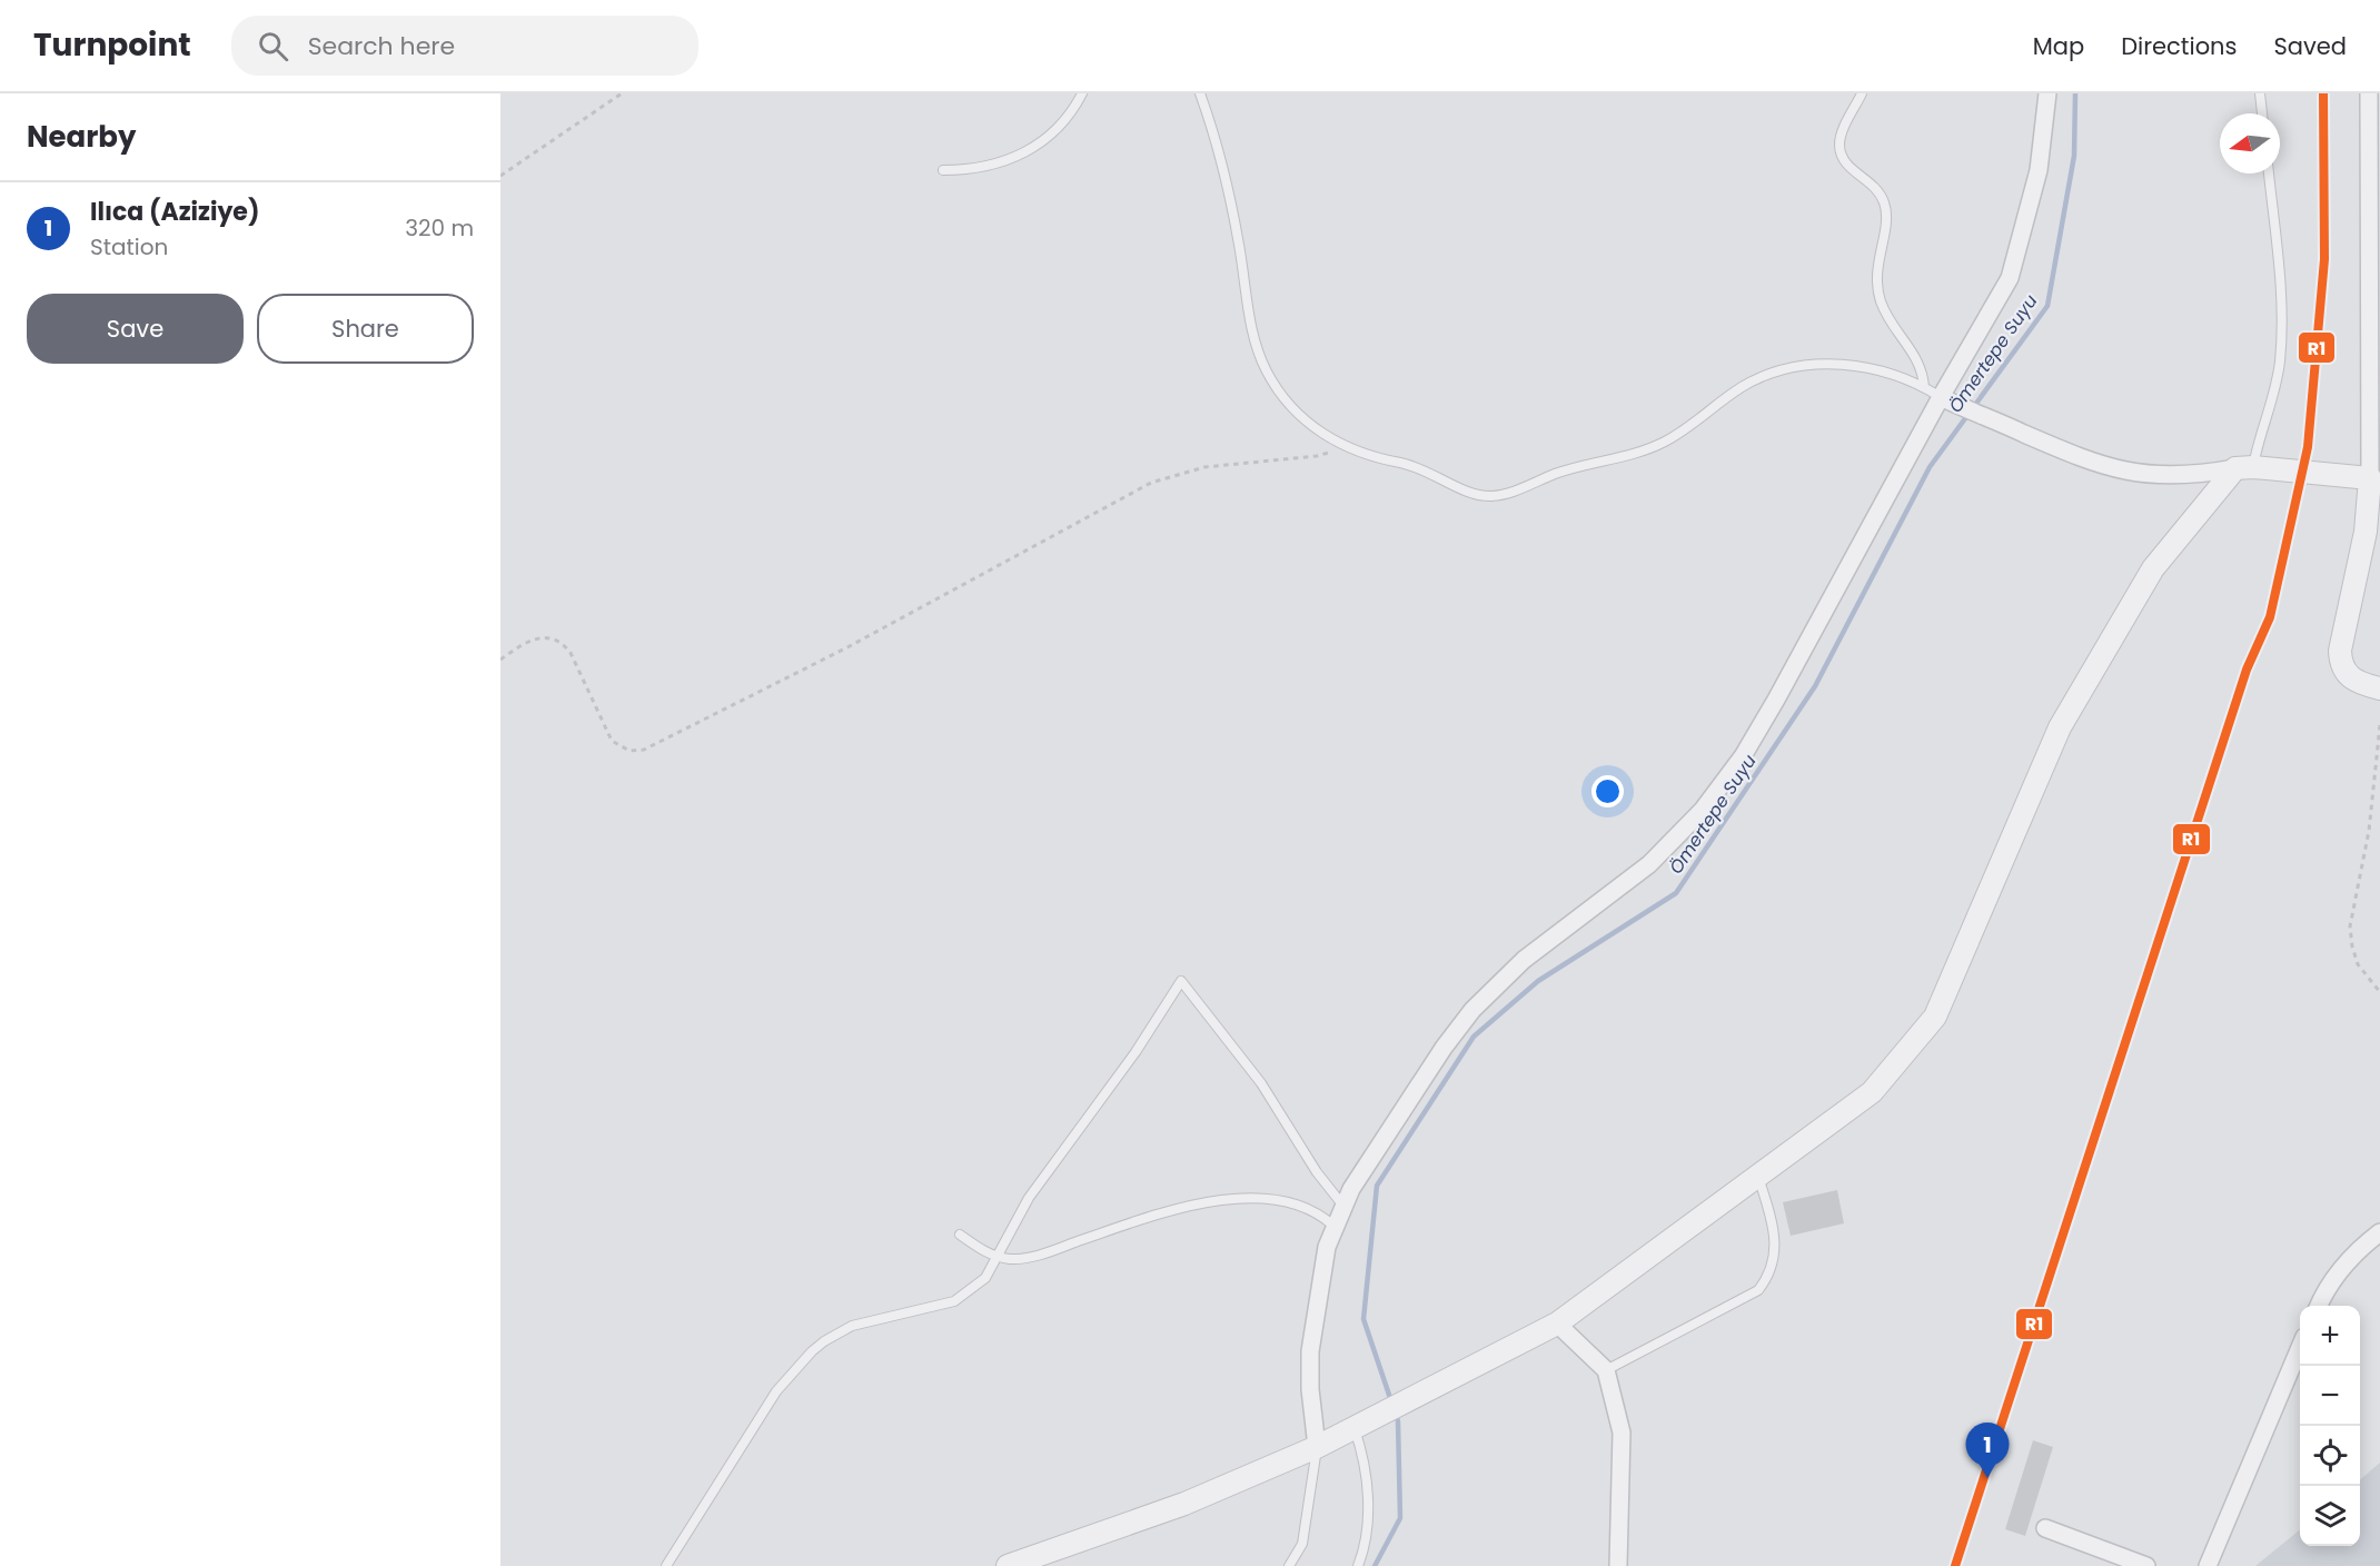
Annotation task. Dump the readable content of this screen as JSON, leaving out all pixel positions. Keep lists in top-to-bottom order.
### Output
{
  "water": ["Ömertepe Suyu"],
  "lines": ["transit line R1"],
  "north": "left",
  "page": {
    "header": "Turnpoint",
    "search": "Search here",
    "nav": ["Map", "Directions", "Saved"],
    "heading": "Nearby",
    "list": [
      {
        "mark": "1",
        "name": "Ilıca (Aziziye)",
        "note": "Station",
        "value": "320 m"
      }
    ],
    "buttons": ["Save", "Share"],
    "map_buttons": ["+", "−"],
    "pins": "1"
  }
}
